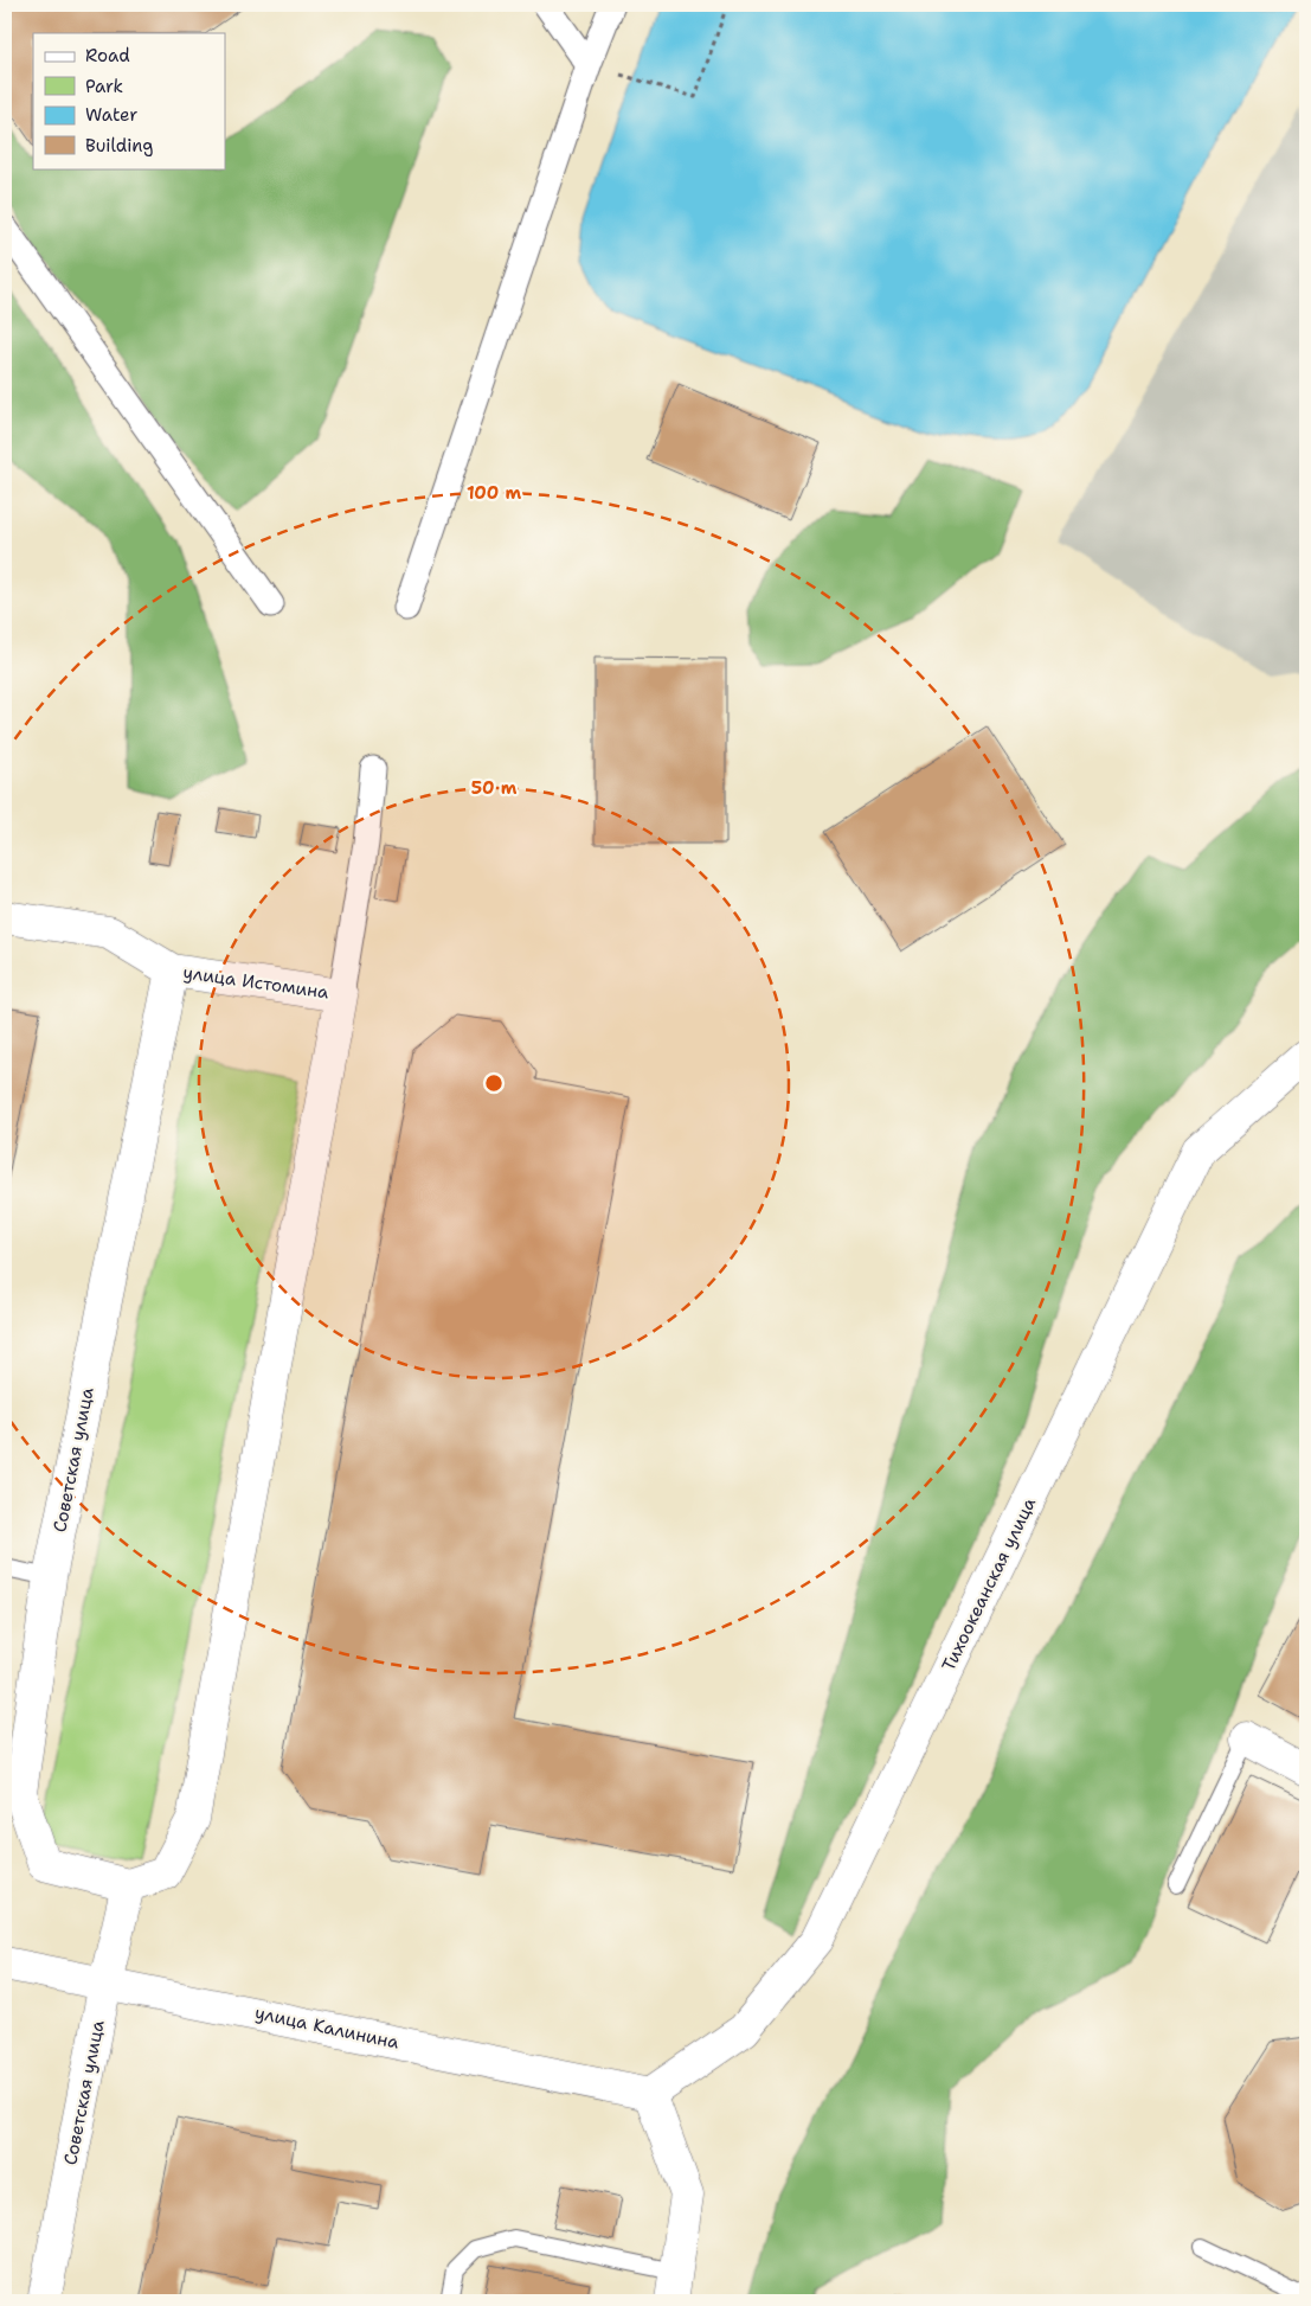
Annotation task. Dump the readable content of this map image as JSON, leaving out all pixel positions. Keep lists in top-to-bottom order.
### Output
{
  "streets": {
    "street": [
      "улица Истомина",
      "Советская улица",
      "Тихоокеанская улица",
      "улица Калинина"
    ]
  },
  "crossings": [
    ["улица Истомина", "Советская улица"],
    ["Советская улица", "улица Калинина"],
    ["Тихоокеанская улица", "улица Калинина"]
  ],
  "legend": [
    "Road",
    "Park",
    "Water",
    "Building"
  ],
  "rings": ["100 m", "50 m"]
}
